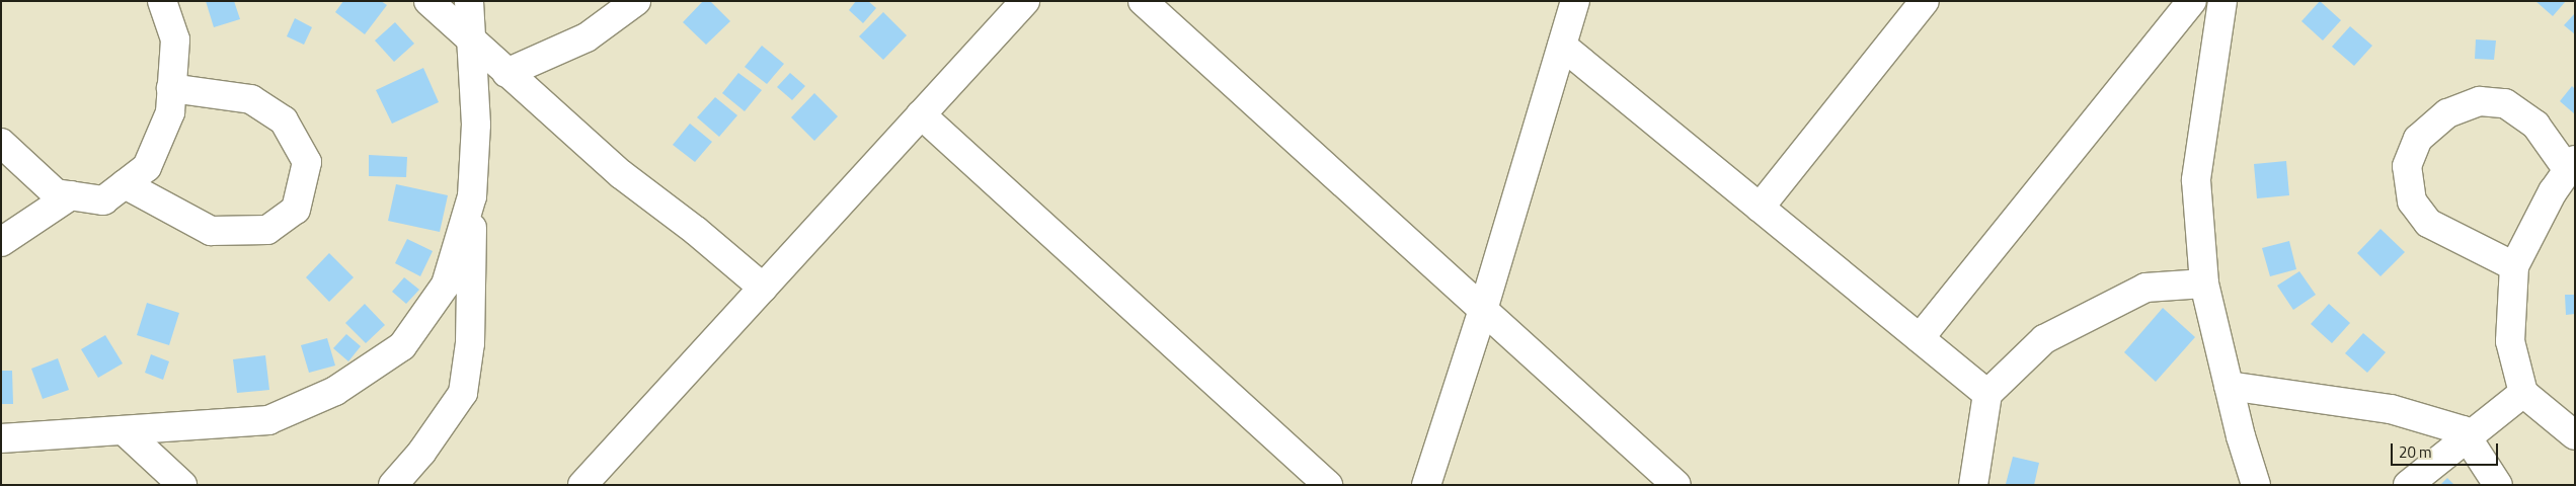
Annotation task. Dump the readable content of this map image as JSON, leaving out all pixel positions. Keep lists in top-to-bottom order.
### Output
{
  "scale_bar": "20 m"
}
